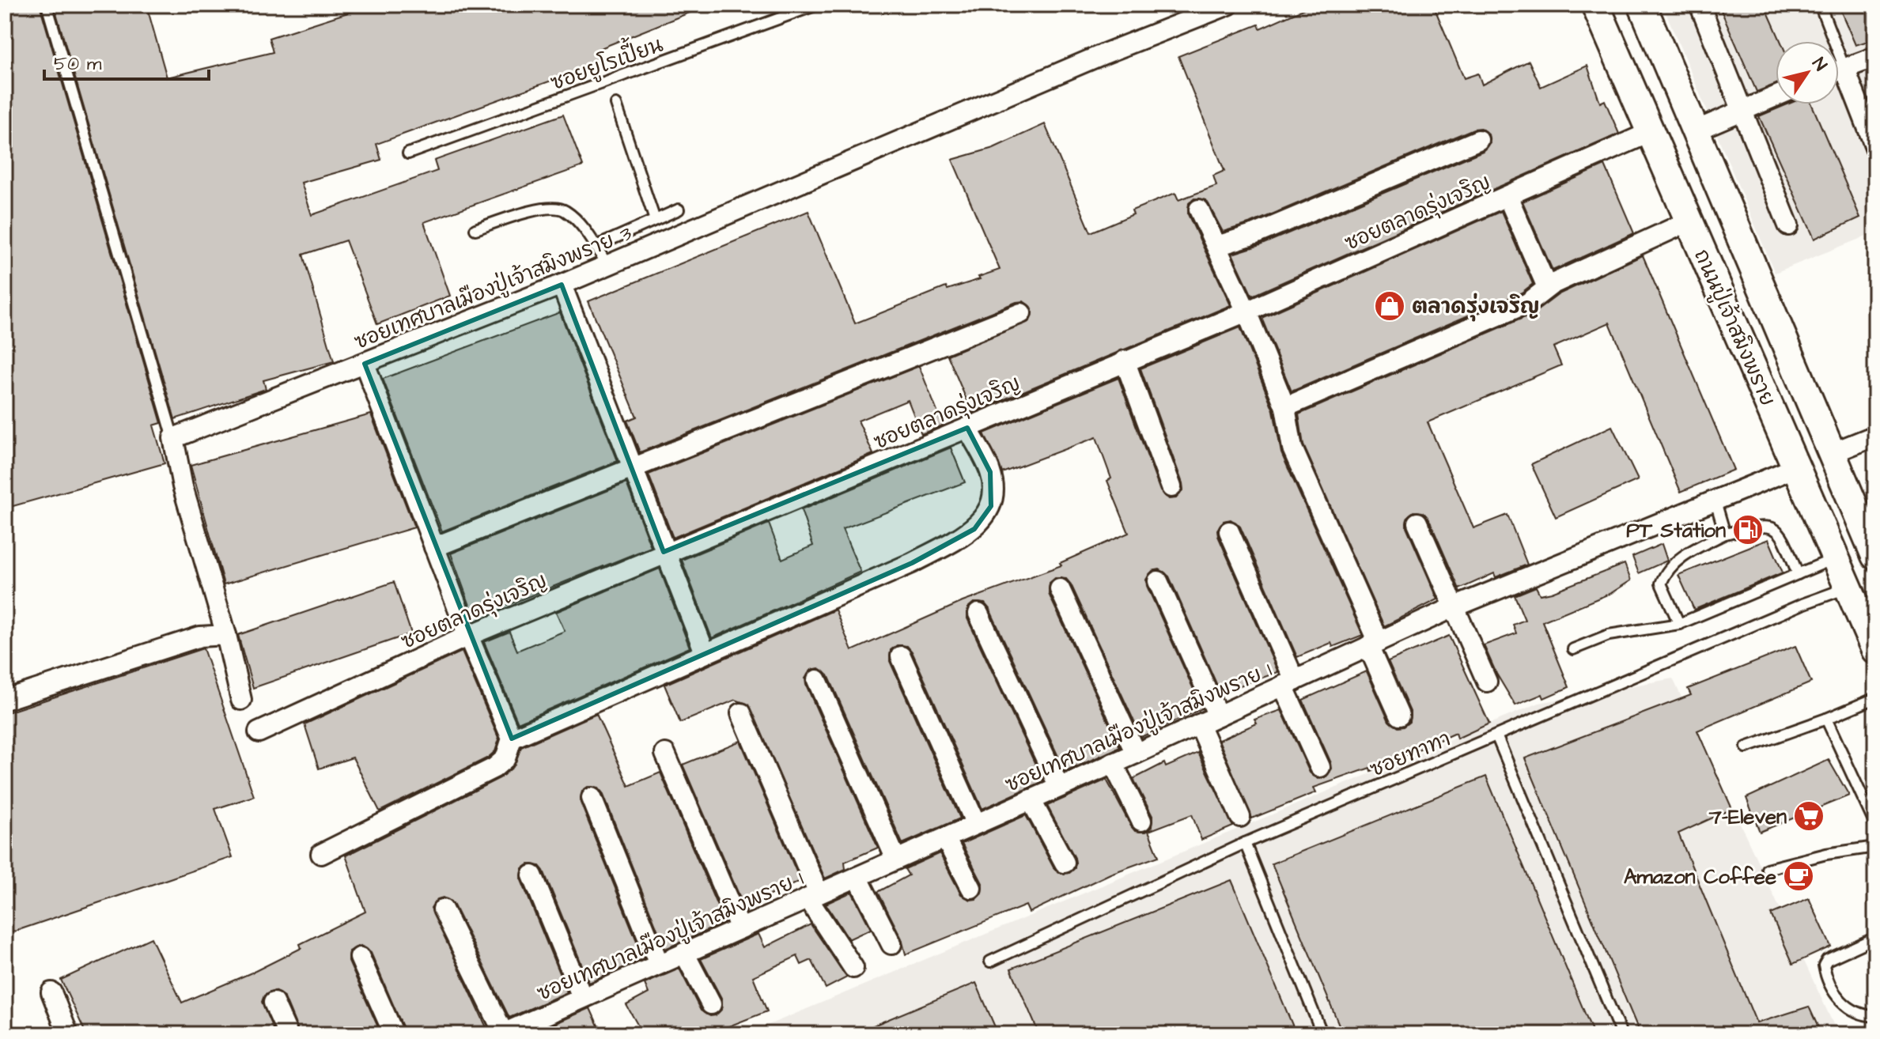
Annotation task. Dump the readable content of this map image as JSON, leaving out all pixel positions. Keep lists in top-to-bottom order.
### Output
{
  "streets": {
    "main road": ["ถนนปู่เจ้าสมิงพราย"],
    "street": ["ซอยตลาดรุ่งเจริญ", "ซอยเทศบาลเมืองปู่เจ้าสมิงพราย 3", "ซอยเทศบาลเมืองปู่เจ้าสมิงพราย 1"],
    "lane": ["ซอยยูโรเปี้ยน", "ซอยทาทา"]
  },
  "crossings": [
    ["ซอยตลาดรุ่งเจริญ", "ถนนปู่เจ้าสมิงพราย"],
    ["ถนนปู่เจ้าสมิงพราย", "ซอยเทศบาลเมืองปู่เจ้าสมิงพราย 1"],
    ["ถนนปู่เจ้าสมิงพราย", "ซอยทาทา"]
  ],
  "places": {
    "shop": ["ตลาดรุ่งเจริญ"],
    "fuel station": ["PT Station"],
    "supermarket": ["7-Eleven"],
    "cafe": ["Amazon Coffee"]
  },
  "scale_bar": "50 m",
  "north": "top right"
}
